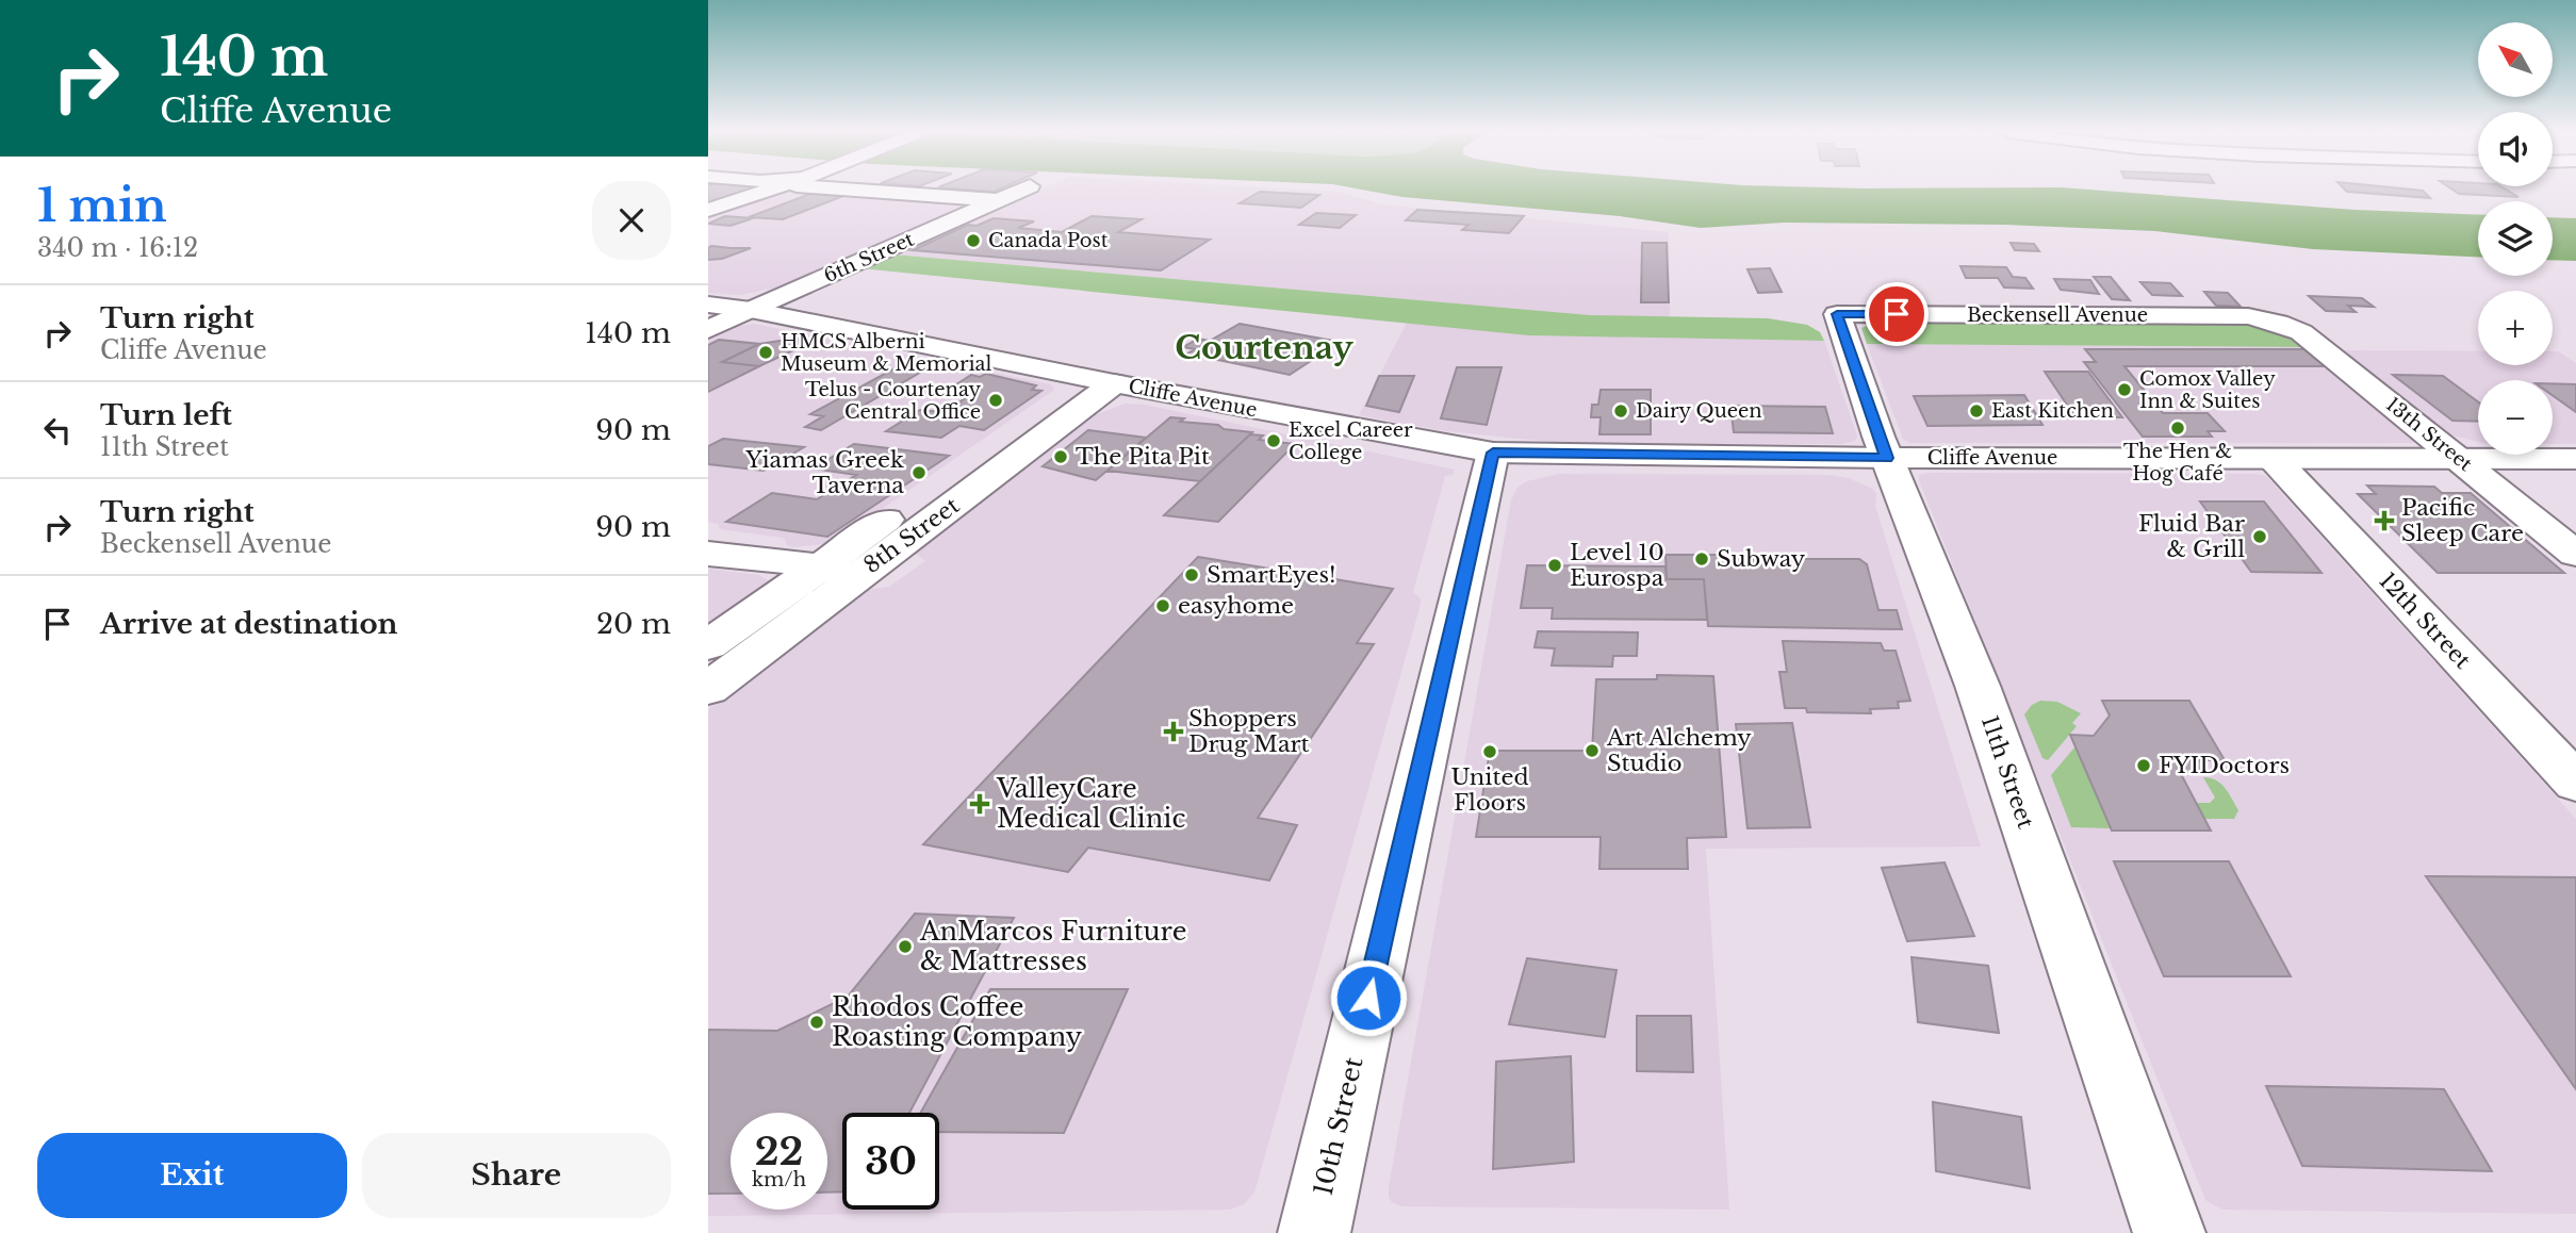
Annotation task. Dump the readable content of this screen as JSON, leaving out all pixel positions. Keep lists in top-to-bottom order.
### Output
{
  "streets": {
    "street": [
      "6th Street",
      "Beckensell Avenue",
      "Cliffe Avenue",
      "13th Street",
      "8th Street",
      "12th Street",
      "11th Street",
      "10th Street"
    ]
  },
  "crossings": [
    ["6th Street", "Cliffe Avenue"],
    ["Beckensell Avenue", "13th Street"],
    ["Beckensell Avenue", "11th Street"],
    ["Cliffe Avenue", "13th Street"],
    ["Cliffe Avenue", "8th Street"],
    ["Cliffe Avenue", "12th Street"],
    ["Cliffe Avenue", "11th Street"],
    ["Cliffe Avenue", "10th Street"]
  ],
  "districts": ["Courtenay"],
  "places": {
    "other": [
      "Canada Post",
      "HMCS Alberni Museum & Memorial",
      "Comox Valley Inn & Suites",
      "Telus - Courtenay Central Office",
      "Dairy Queen",
      "East Kitchen",
      "The Hen & Hog Café",
      "Excel Career College",
      "The Pita Pit",
      "Yiamas Greek Taverna",
      "Fluid Bar & Grill",
      "Subway",
      "Level 10 Eurospa",
      "SmartEyes!",
      "easyhome",
      "Art Alchemy Studio",
      "United Floors",
      "FYIDoctors",
      "AnMarcos Furniture & Mattresses",
      "Rhodos Coffee Roasting Company"
    ],
    "health": ["Pacific Sleep Care", "Shoppers Drug Mart", "ValleyCare Medical Clinic"]
  },
  "north": "top left",
  "page": {
    "turn": ["140 m", "Cliffe Avenue"],
    "map_buttons": ["+", "−"],
    "heading": ["1 min", "340 m · 16:12"],
    "list": [
      {
        "name": "Turn right",
        "note": "Cliffe Avenue",
        "value": "140 m"
      },
      {
        "name": "Turn left",
        "note": "11th Street",
        "value": "90 m"
      },
      {
        "name": "Turn right",
        "note": "Beckensell Avenue",
        "value": "90 m"
      },
      {
        "name": "Arrive at destination",
        "value": "20 m"
      }
    ],
    "speed": "22 km/h",
    "limit": "30",
    "buttons": ["Exit", "Share"]
  }
}
